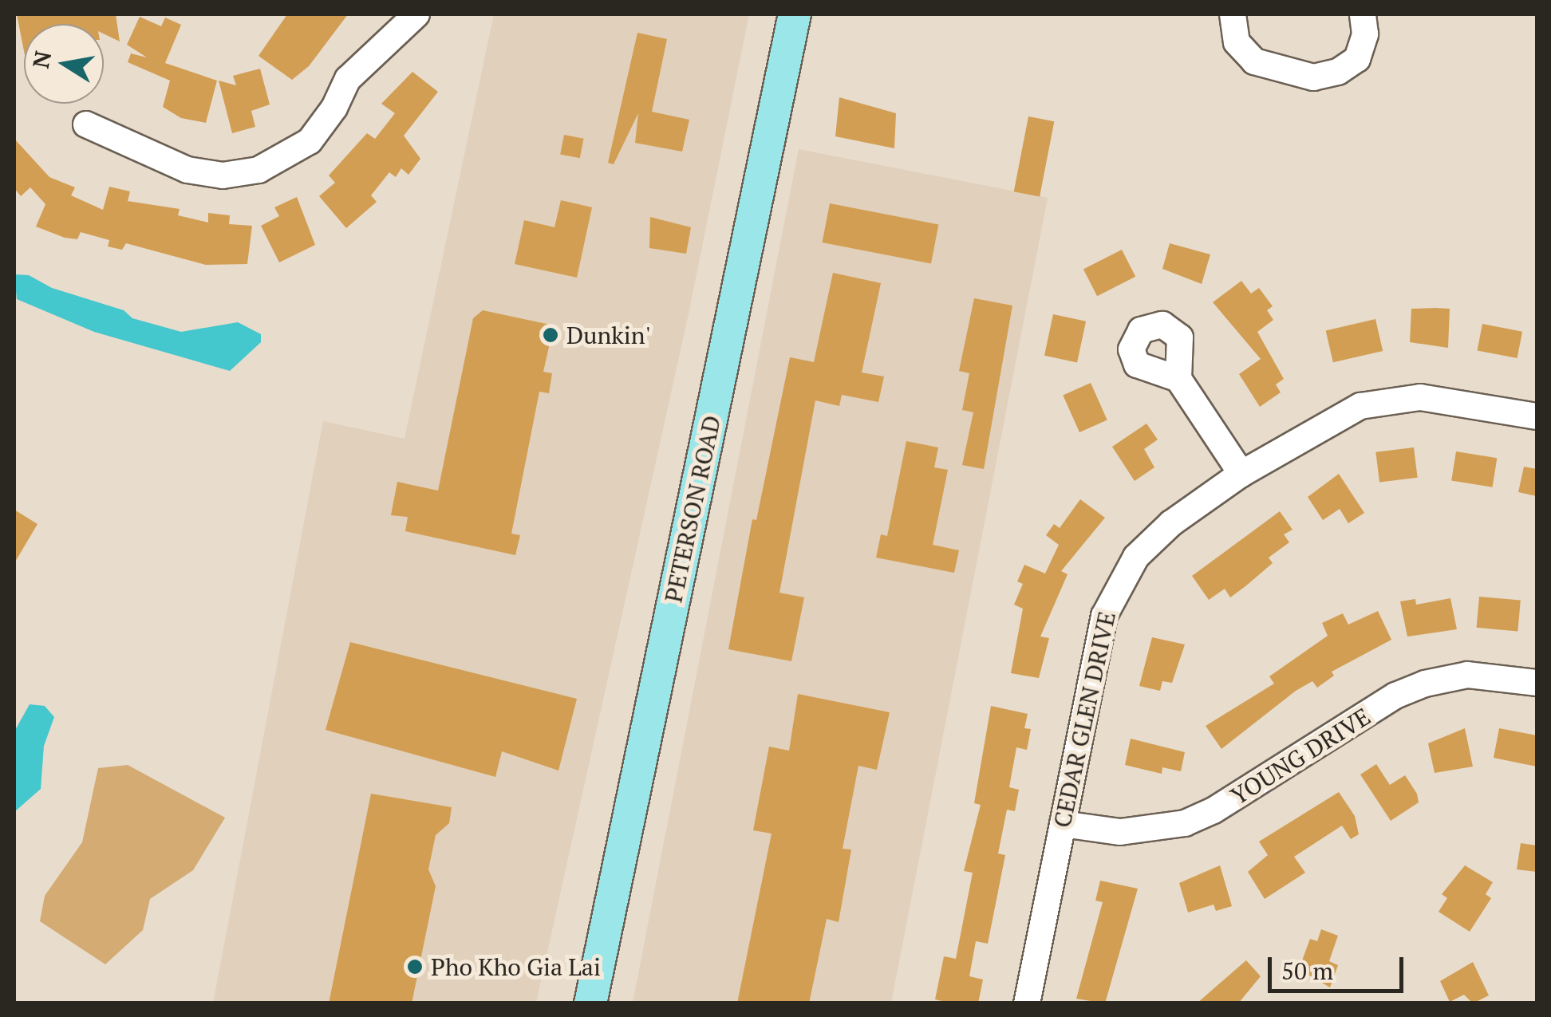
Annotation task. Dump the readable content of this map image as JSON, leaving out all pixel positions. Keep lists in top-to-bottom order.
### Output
{
  "streets": {
    "main road": ["PETERSON ROAD"],
    "street": ["CEDAR GLEN DRIVE", "YOUNG DRIVE"]
  },
  "crossings": [
    ["CEDAR GLEN DRIVE", "YOUNG DRIVE"]
  ],
  "places": ["Dunkin'", "Pho Kho Gia Lai"],
  "scale_bar": "50 m",
  "north": "left"
}
